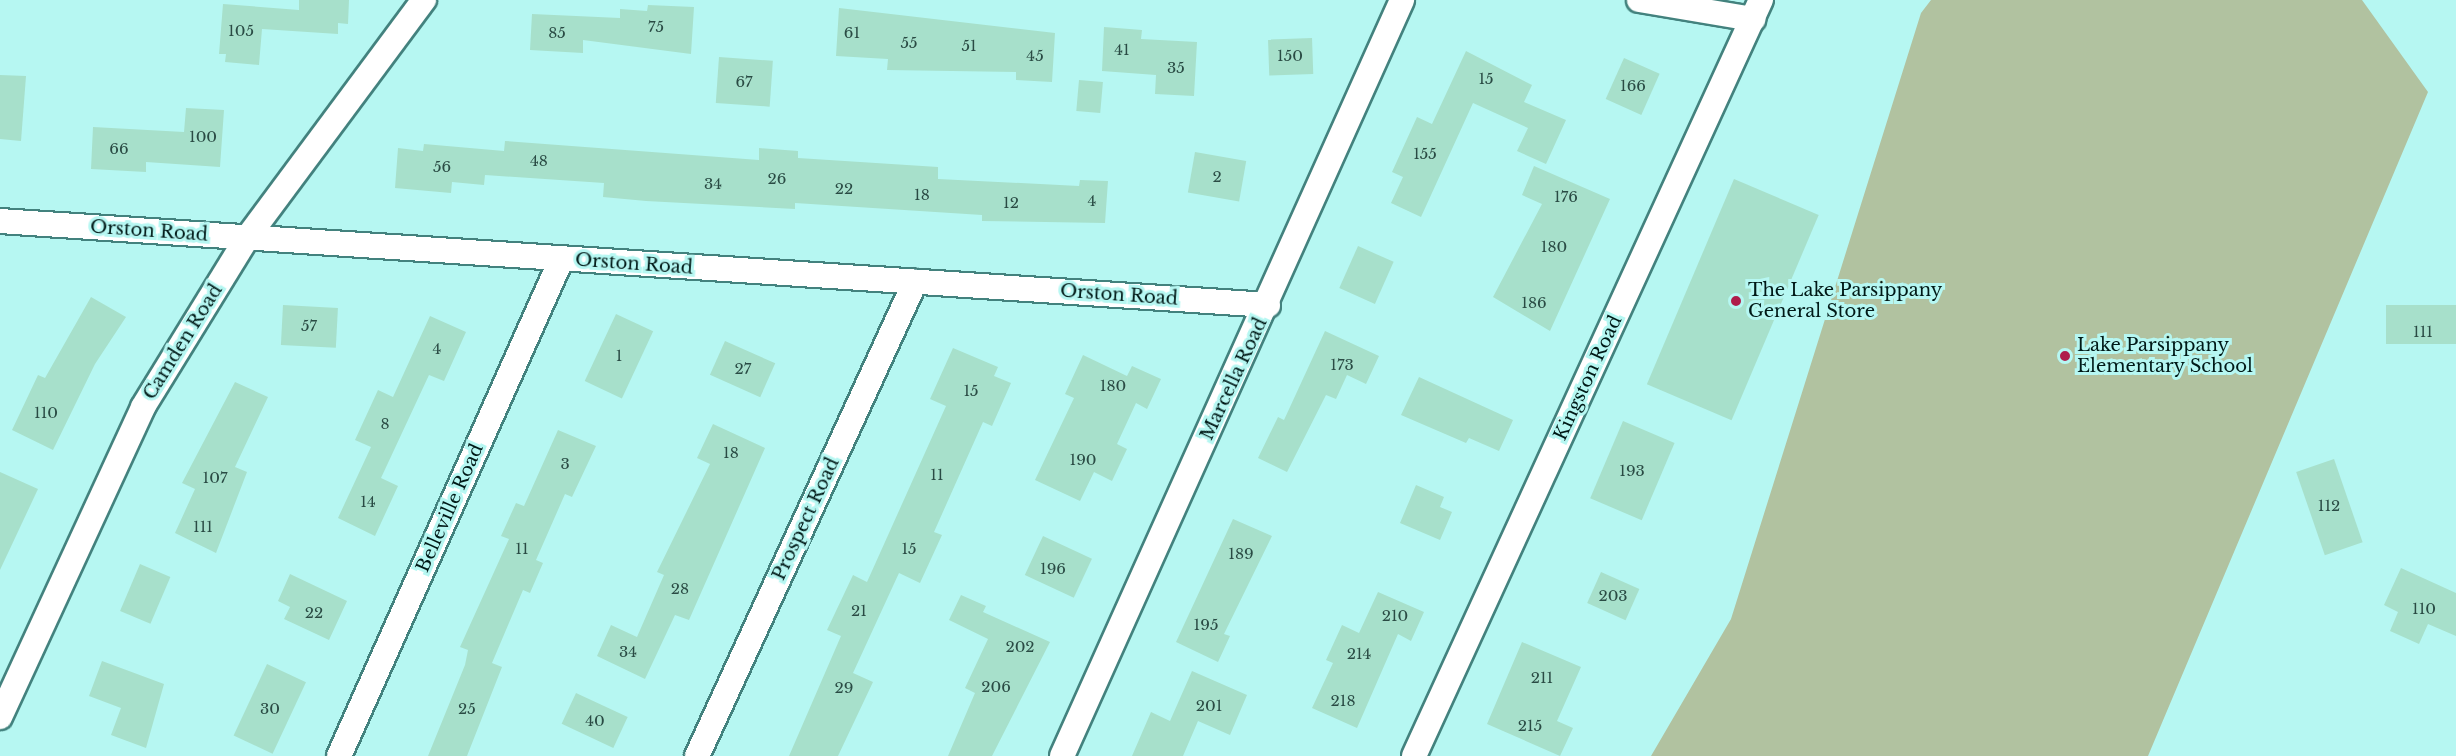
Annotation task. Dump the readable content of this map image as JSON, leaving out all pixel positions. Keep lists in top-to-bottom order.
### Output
{
  "streets": {
    "street": [
      "Orston Road",
      "Camden Road",
      "Kingston Road",
      "Marcella Road",
      "Belleville Road",
      "Prospect Road"
    ]
  },
  "crossings": [
    ["Orston Road", "Camden Road"],
    ["Orston Road", "Marcella Road"],
    ["Orston Road", "Belleville Road"],
    ["Orston Road", "Prospect Road"]
  ],
  "places": ["The Lake Parsippany General Store", "Lake Parsippany Elementary School"],
  "house_numbers": [
    "75",
    "105",
    "85",
    "61",
    "55",
    "51",
    "41",
    "45",
    "150",
    "35",
    "15",
    "67",
    "166",
    "100",
    "66",
    "155",
    "48",
    "56",
    "2",
    "26",
    "34",
    "22",
    "18",
    "176",
    "4",
    "12",
    "180",
    "186",
    "57",
    "111",
    "4",
    "1",
    "173",
    "27",
    "180",
    "15",
    "110",
    "8",
    "18",
    "190",
    "3",
    "193",
    "11",
    "107",
    "14",
    "112",
    "111",
    "11",
    "15",
    "189",
    "196",
    "28",
    "203",
    "110",
    "21",
    "22",
    "210",
    "195",
    "202",
    "34",
    "214",
    "211",
    "206",
    "29",
    "218",
    "201",
    "30",
    "25",
    "40",
    "215"
  ]
}
